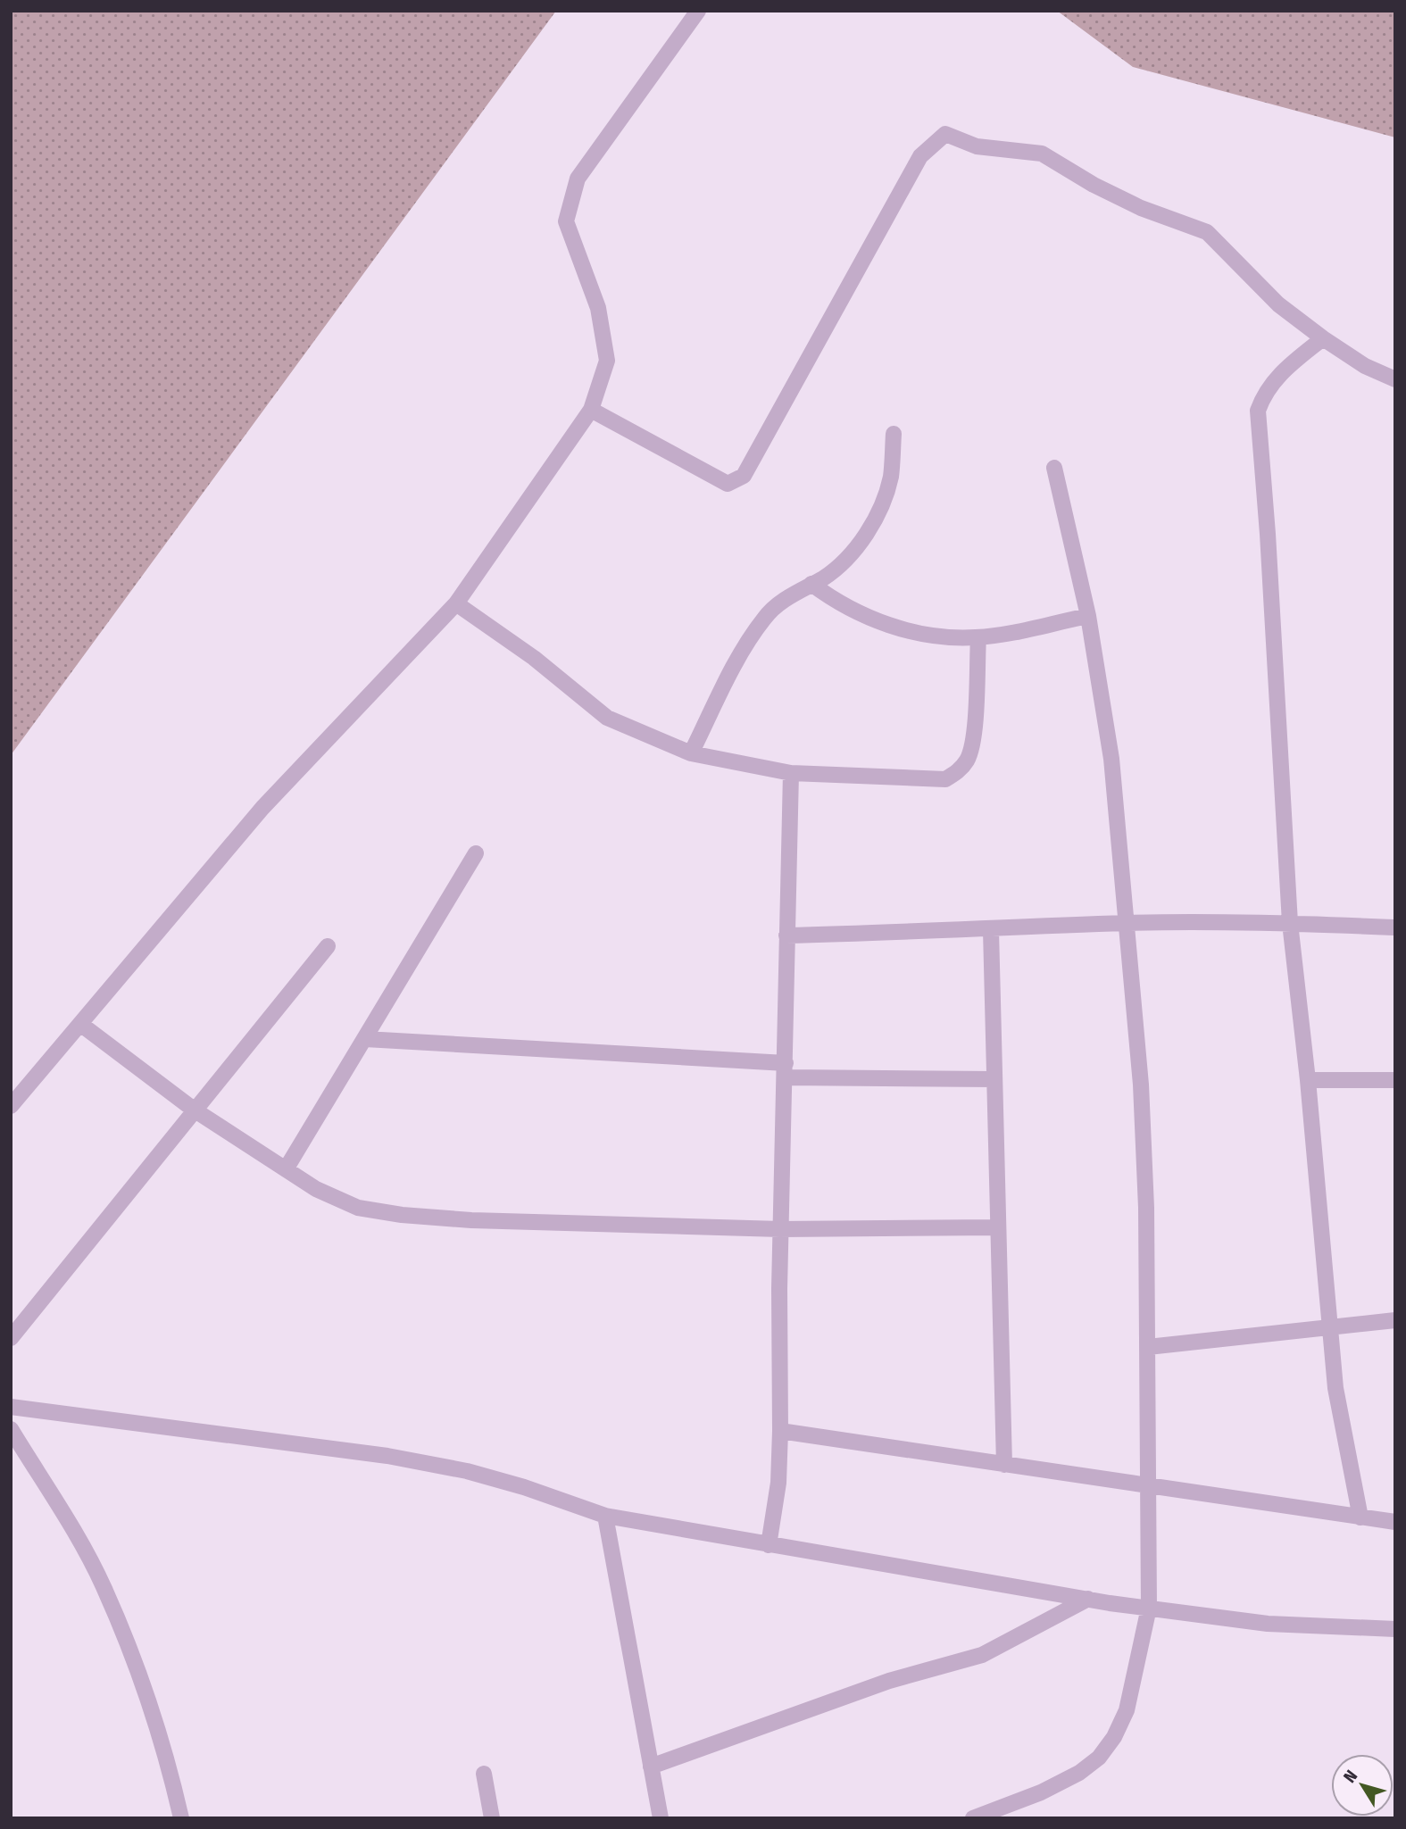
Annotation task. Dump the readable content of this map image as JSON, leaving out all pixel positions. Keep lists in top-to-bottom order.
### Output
{
  "north": "top left"
}
